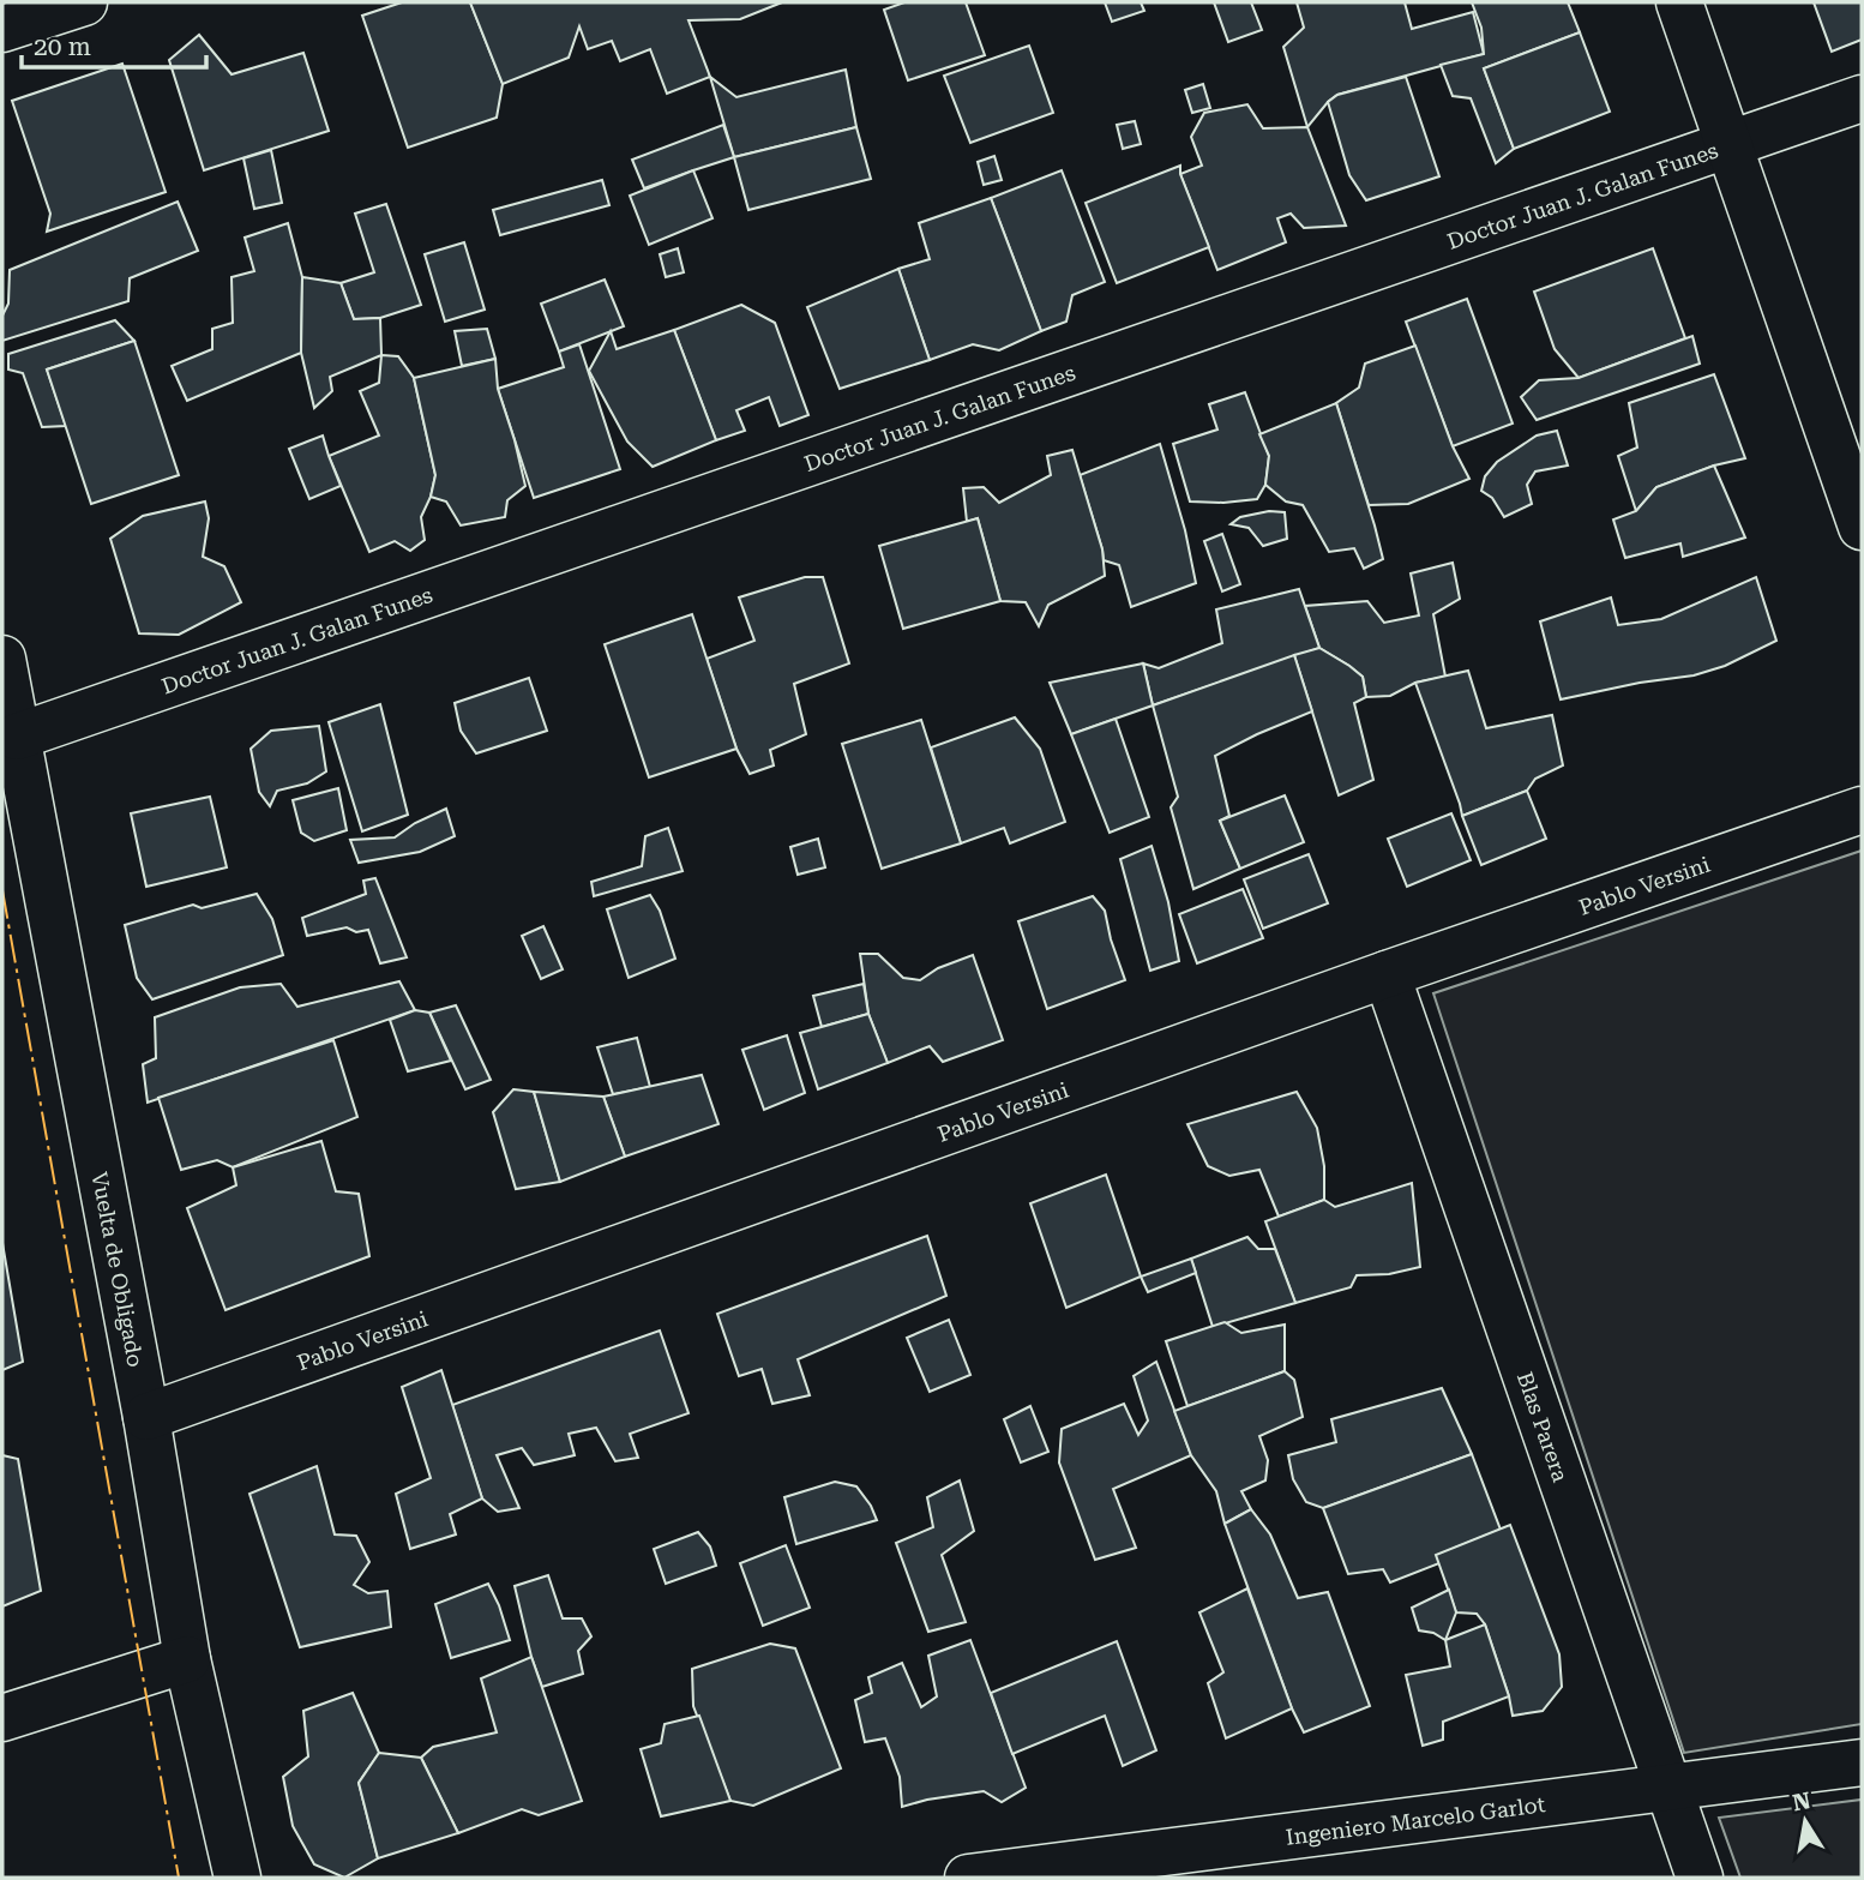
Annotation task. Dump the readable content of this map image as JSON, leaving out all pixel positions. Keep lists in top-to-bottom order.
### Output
{
  "streets": {
    "street": [
      "Doctor Juan J. Galan Funes",
      "Pablo Versini",
      "Vuelta de Obligado",
      "Blas Parera",
      "Ingeniero Marcelo Garlot"
    ]
  },
  "crossings": [
    ["Doctor Juan J. Galan Funes", "Vuelta de Obligado"],
    ["Pablo Versini", "Vuelta de Obligado"],
    ["Pablo Versini", "Blas Parera"],
    ["Blas Parera", "Ingeniero Marcelo Garlot"]
  ],
  "scale_bar": "20 m",
  "north": "top"
}
